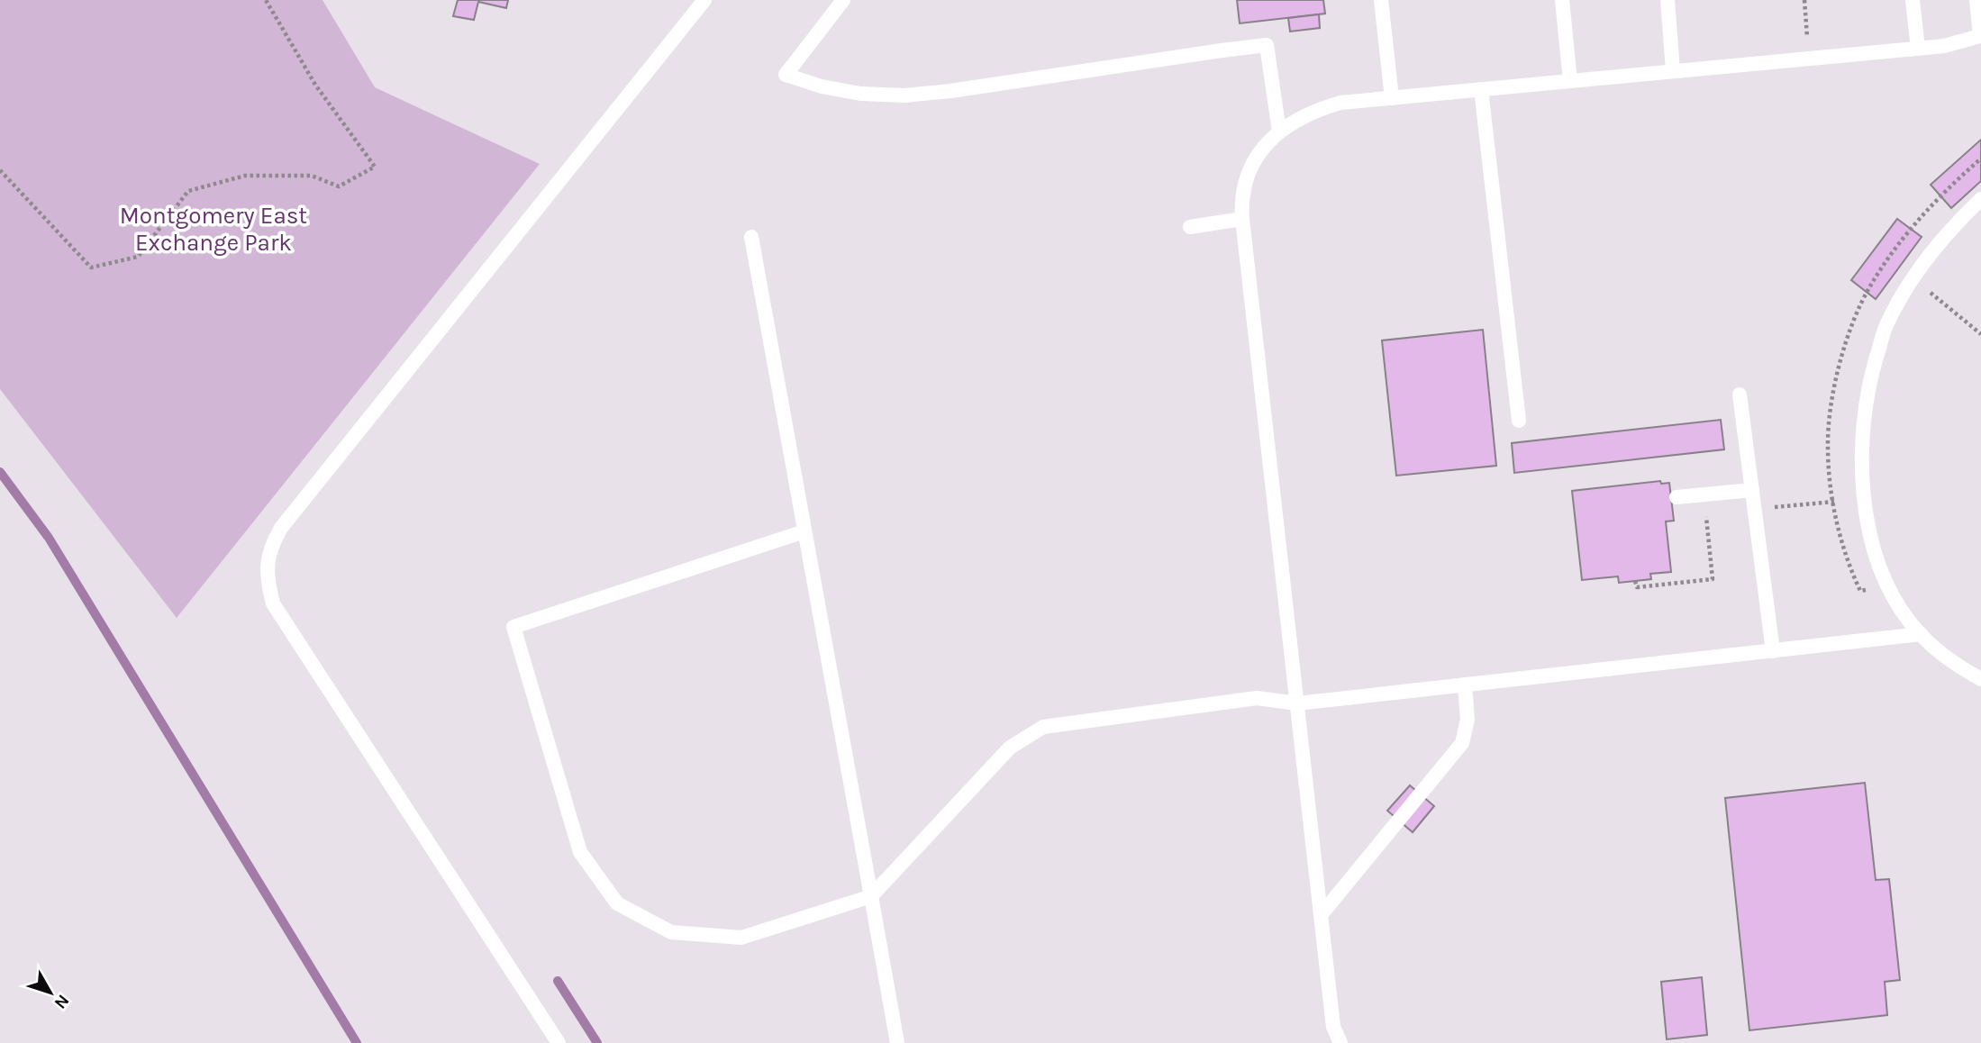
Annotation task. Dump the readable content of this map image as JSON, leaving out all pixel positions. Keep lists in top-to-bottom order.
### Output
{
  "parks": ["Montgomery East Exchange Park"],
  "north": "bottom right"
}
